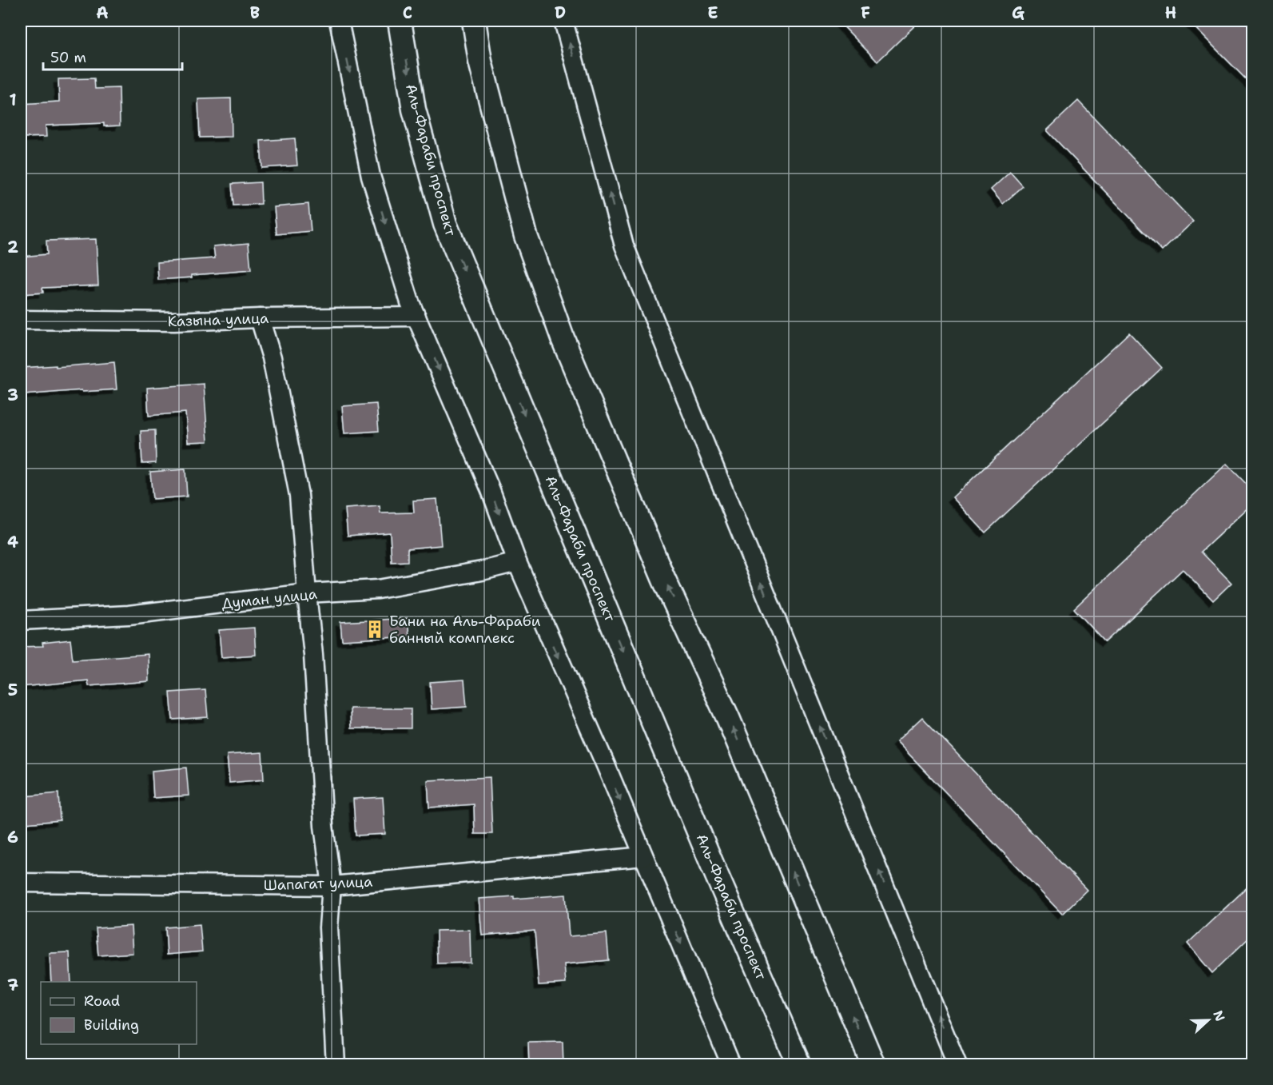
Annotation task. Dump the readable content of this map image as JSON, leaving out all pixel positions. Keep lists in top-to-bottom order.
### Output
{
  "streets": {
    "street": [
      "Аль-Фараби проспект",
      "Казына улица",
      "Думан улица",
      "Шапагат улица"
    ]
  },
  "places": {
    "building": ["Бани на Аль-Фараби банный комплекс"]
  },
  "legend": ["Road", "Building"],
  "scale_bar": "50 m",
  "north": "right",
  "grid": {
    "columns": [
      "A",
      "B",
      "C",
      "D",
      "E",
      "F",
      "G",
      "H"
    ],
    "rows": [
      "1",
      "2",
      "3",
      "4",
      "5",
      "6",
      "7"
    ]
  }
}
